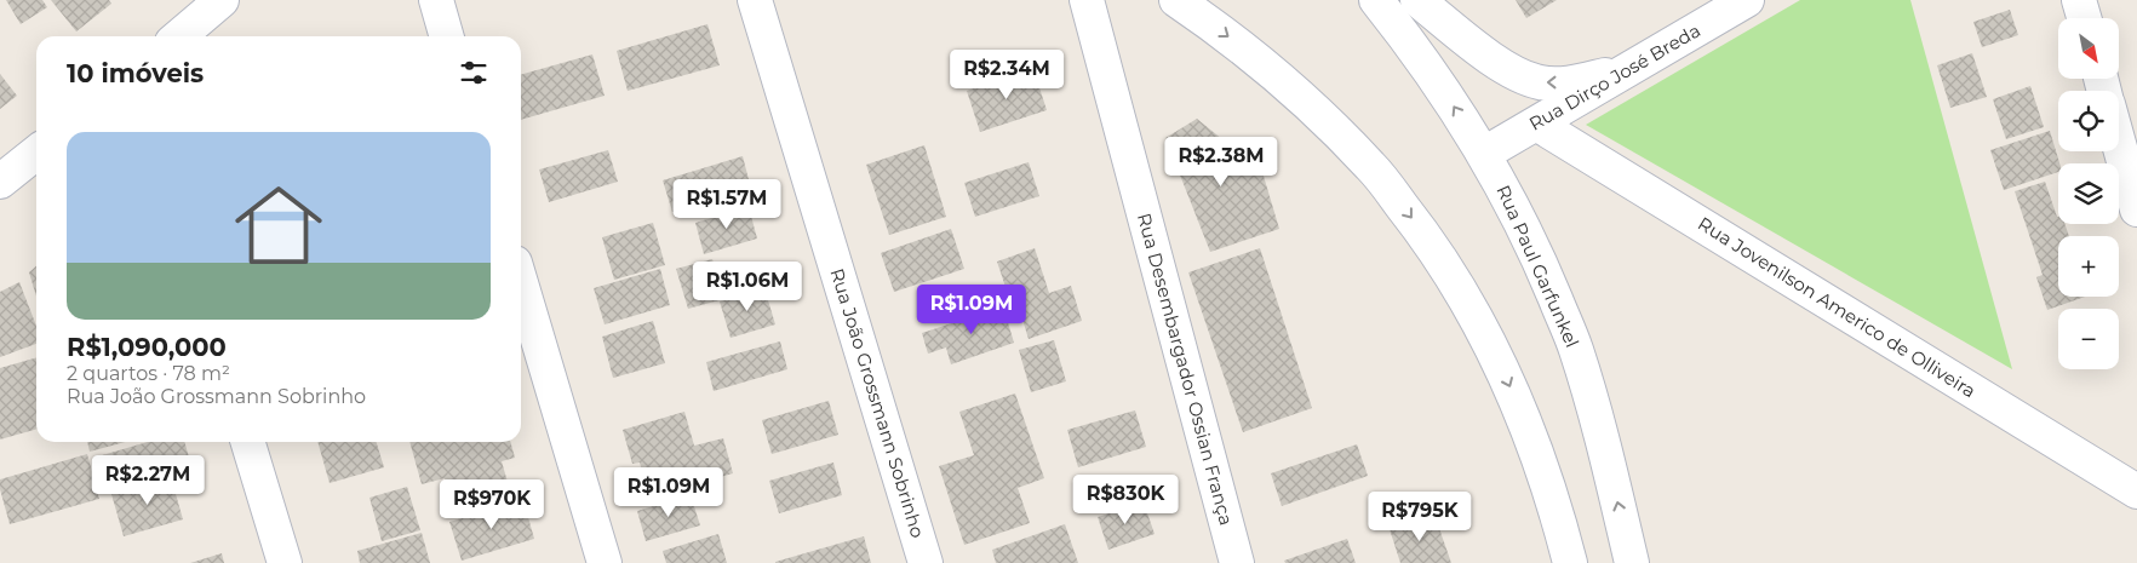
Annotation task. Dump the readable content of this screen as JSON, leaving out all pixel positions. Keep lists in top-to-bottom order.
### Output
{
  "streets": {
    "street": [
      "Rua Dirço José Breda",
      "Rua Paul Garfunkel",
      "Rua Jovenilson Americo de Olliveira",
      "Rua Desembargador Ossian França",
      "Rua João Grossmann Sobrinho"
    ]
  },
  "crossings": [
    ["Rua Dirço José Breda", "Rua Paul Garfunkel"],
    ["Rua Dirço José Breda", "Rua Jovenilson Americo de Olliveira"]
  ],
  "north": "bottom right",
  "page": {
    "map_buttons": ["+", "−"],
    "heading": "10 imóveis",
    "price": [
      "R$2.34M",
      "R$2.38M",
      "R$1.57M",
      "R$1.06M",
      "R$1.09M",
      "R$2.27M",
      "R$1.09M",
      "R$830K",
      "R$970K",
      "R$795K"
    ],
    "list": [
      {
        "name": "R$1,090,000",
        "note": "2 quartos · 78 m² · Rua João Grossmann Sobrinho"
      }
    ]
  }
}
